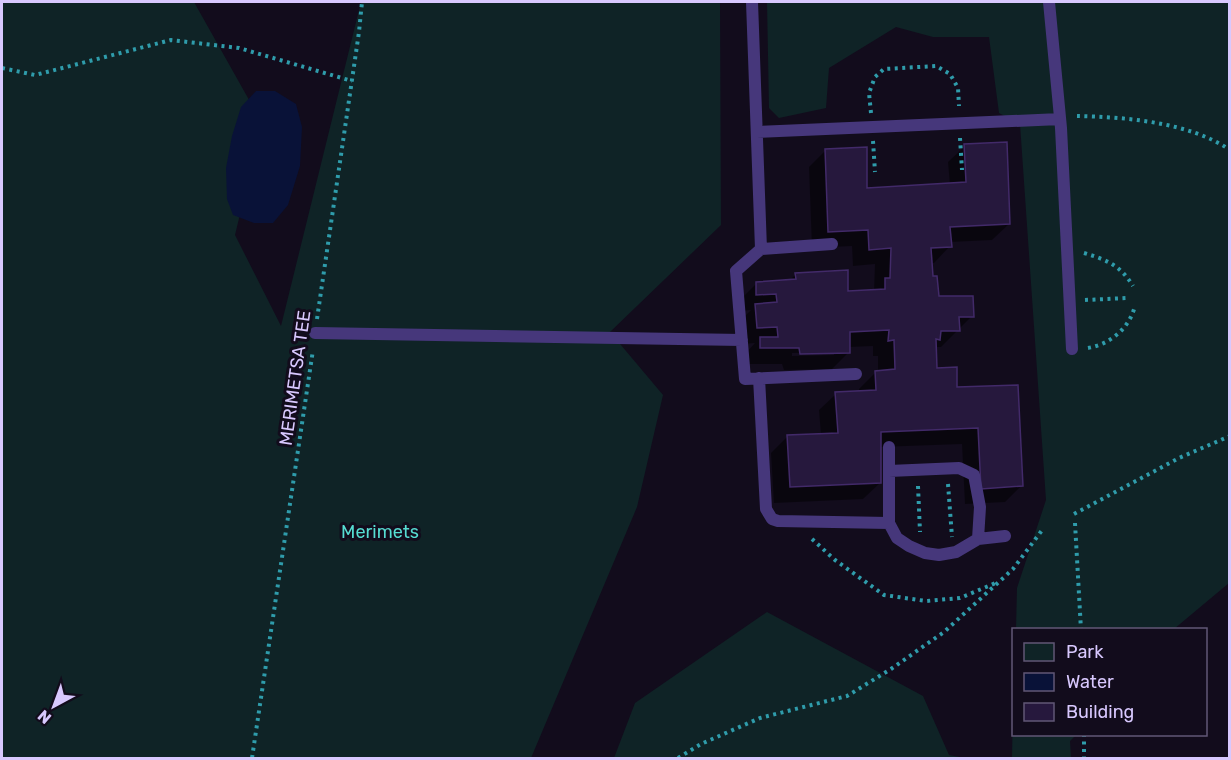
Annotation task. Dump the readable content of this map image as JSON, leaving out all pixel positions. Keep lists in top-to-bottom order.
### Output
{
  "streets": {
    "path": ["MERIMETSA TEE"]
  },
  "parks": ["Merimets"],
  "legend": ["Park", "Water", "Building"],
  "north": "bottom left"
}
